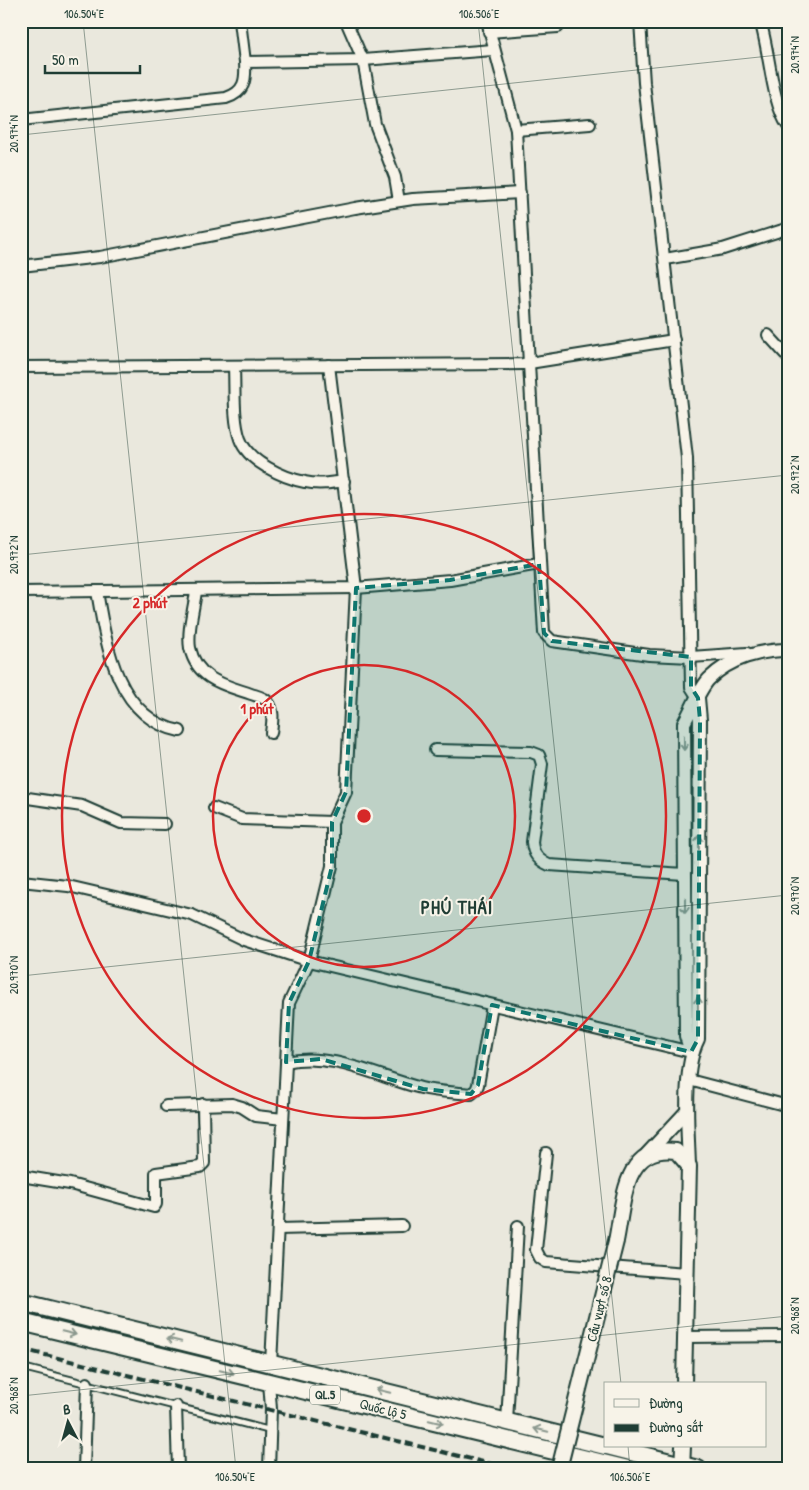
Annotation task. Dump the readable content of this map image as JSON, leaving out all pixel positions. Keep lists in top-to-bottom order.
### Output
{
  "streets": {
    "highway": ["QL.5", "Quốc lộ 5"],
    "main road": ["Cầu vượt số 8"]
  },
  "districts": ["PHÚ THÁI"],
  "legend": ["Đường", "Đường sắt"],
  "scale_bar": "50 m",
  "north": "top",
  "coordinates": [
    "106.504°E",
    "106.506°E",
    "20.974°N",
    "20.972°N",
    "20.970°N",
    "20.968°N"
  ],
  "rings": ["2 phút", "1 phút"]
}
